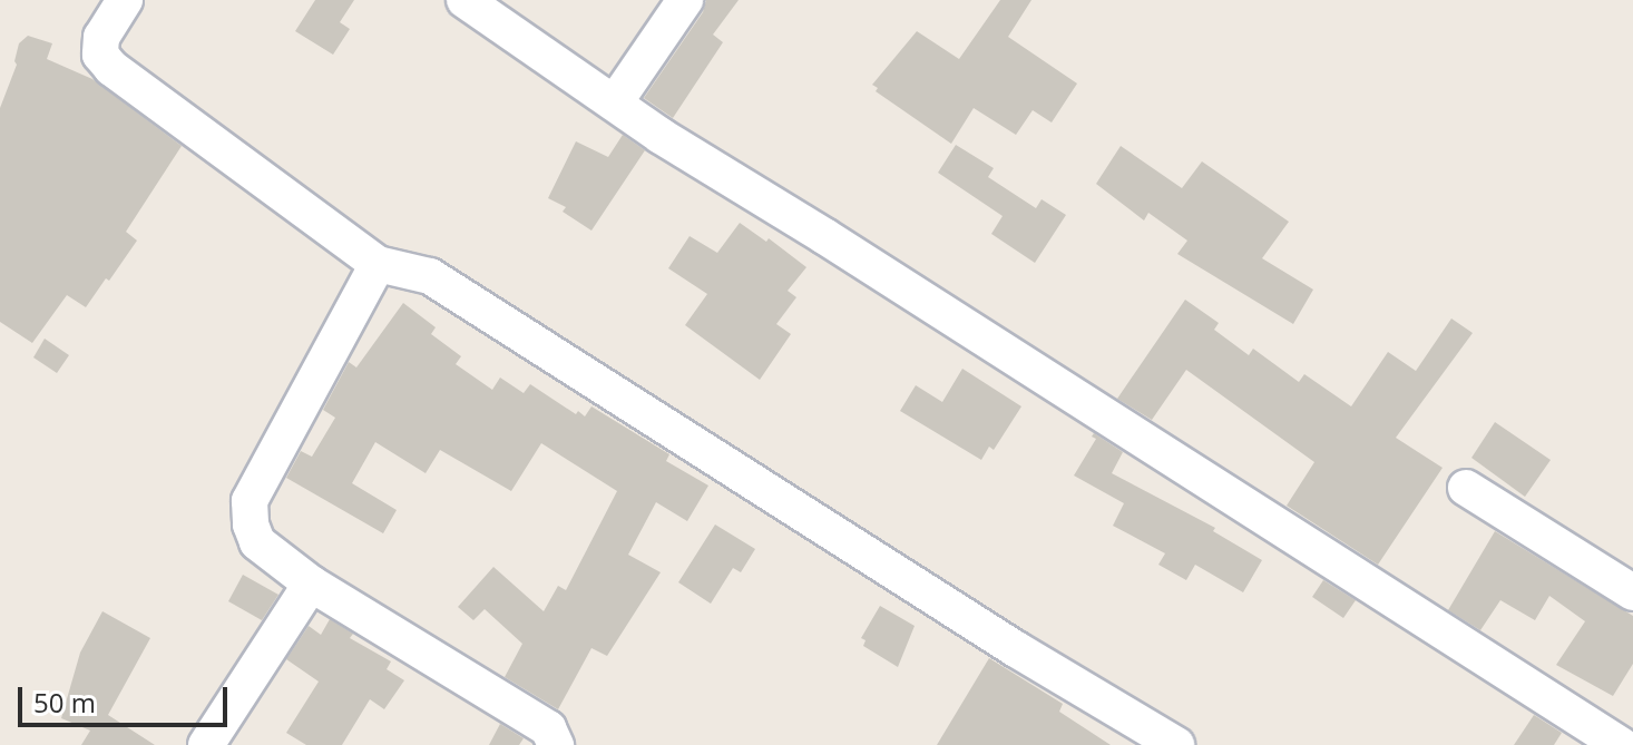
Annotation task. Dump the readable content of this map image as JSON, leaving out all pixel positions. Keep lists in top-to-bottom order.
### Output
{
  "scale_bar": "50 m"
}
